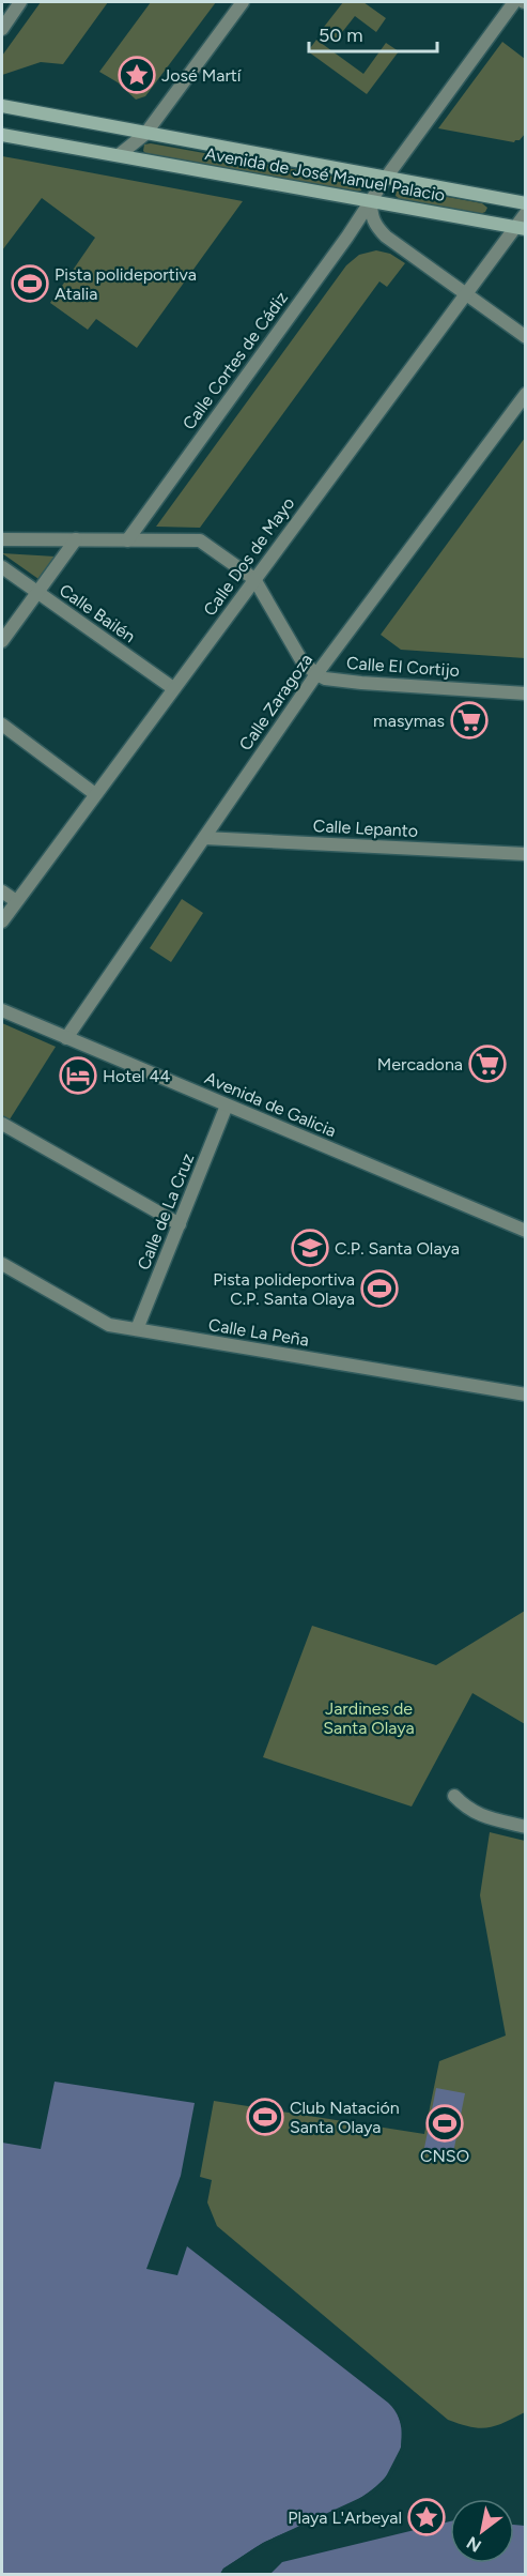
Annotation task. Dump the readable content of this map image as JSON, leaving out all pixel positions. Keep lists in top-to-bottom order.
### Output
{
  "streets": {
    "main road": ["Avenida de José Manuel Palacio"],
    "street": [
      "Calle Cortes de Cádiz",
      "Calle Dos de Mayo",
      "Calle Bailén",
      "Calle El Cortijo",
      "Calle Zaragoza",
      "Calle Lepanto",
      "Avenida de Galicia",
      "Calle de La Cruz",
      "Calle La Peña"
    ]
  },
  "crossings": [
    ["Avenida de José Manuel Palacio", "Calle Cortes de Cádiz"],
    ["Avenida de José Manuel Palacio", "Calle Dos de Mayo"],
    ["Calle Dos de Mayo", "Calle Bailén"],
    ["Calle El Cortijo", "Calle Zaragoza"],
    ["Calle Zaragoza", "Calle Lepanto"],
    ["Calle Zaragoza", "Avenida de Galicia"],
    ["Avenida de Galicia", "Calle de La Cruz"],
    ["Calle de La Cruz", "Calle La Peña"]
  ],
  "parks": ["Jardines de Santa Olaya"],
  "places": {
    "place": ["José Martí", "Playa L'Arbeyal"],
    "sports": [
      "Pista polideportiva Atalia",
      "Pista polideportiva C.P. Santa Olaya",
      "Club Natación Santa Olaya",
      "CNSO"
    ],
    "supermarket": ["masymas", "Mercadona"],
    "hotel": ["Hotel 44"],
    "school or university": ["C.P. Santa Olaya"]
  },
  "scale_bar": "50 m",
  "north": "bottom left"
}
